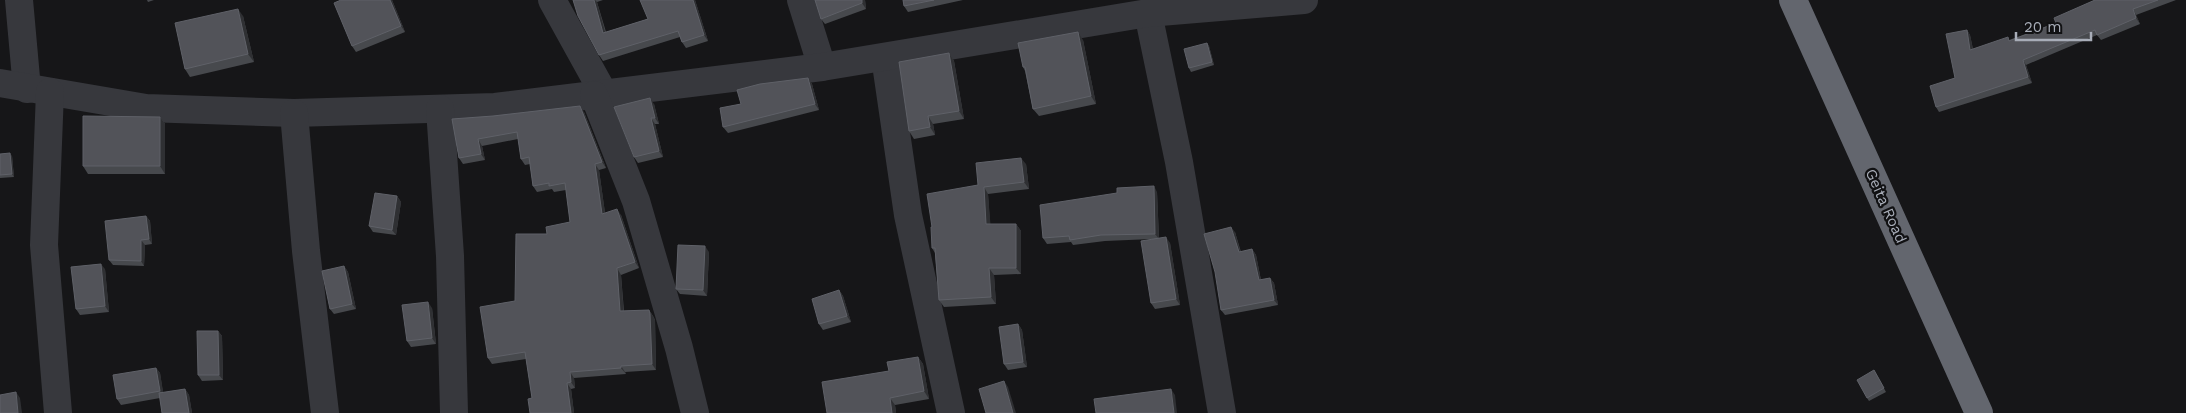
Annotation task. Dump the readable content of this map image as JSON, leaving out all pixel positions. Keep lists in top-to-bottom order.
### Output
{
  "streets": {
    "highway": ["Geita Road"]
  },
  "scale_bar": "20 m"
}
